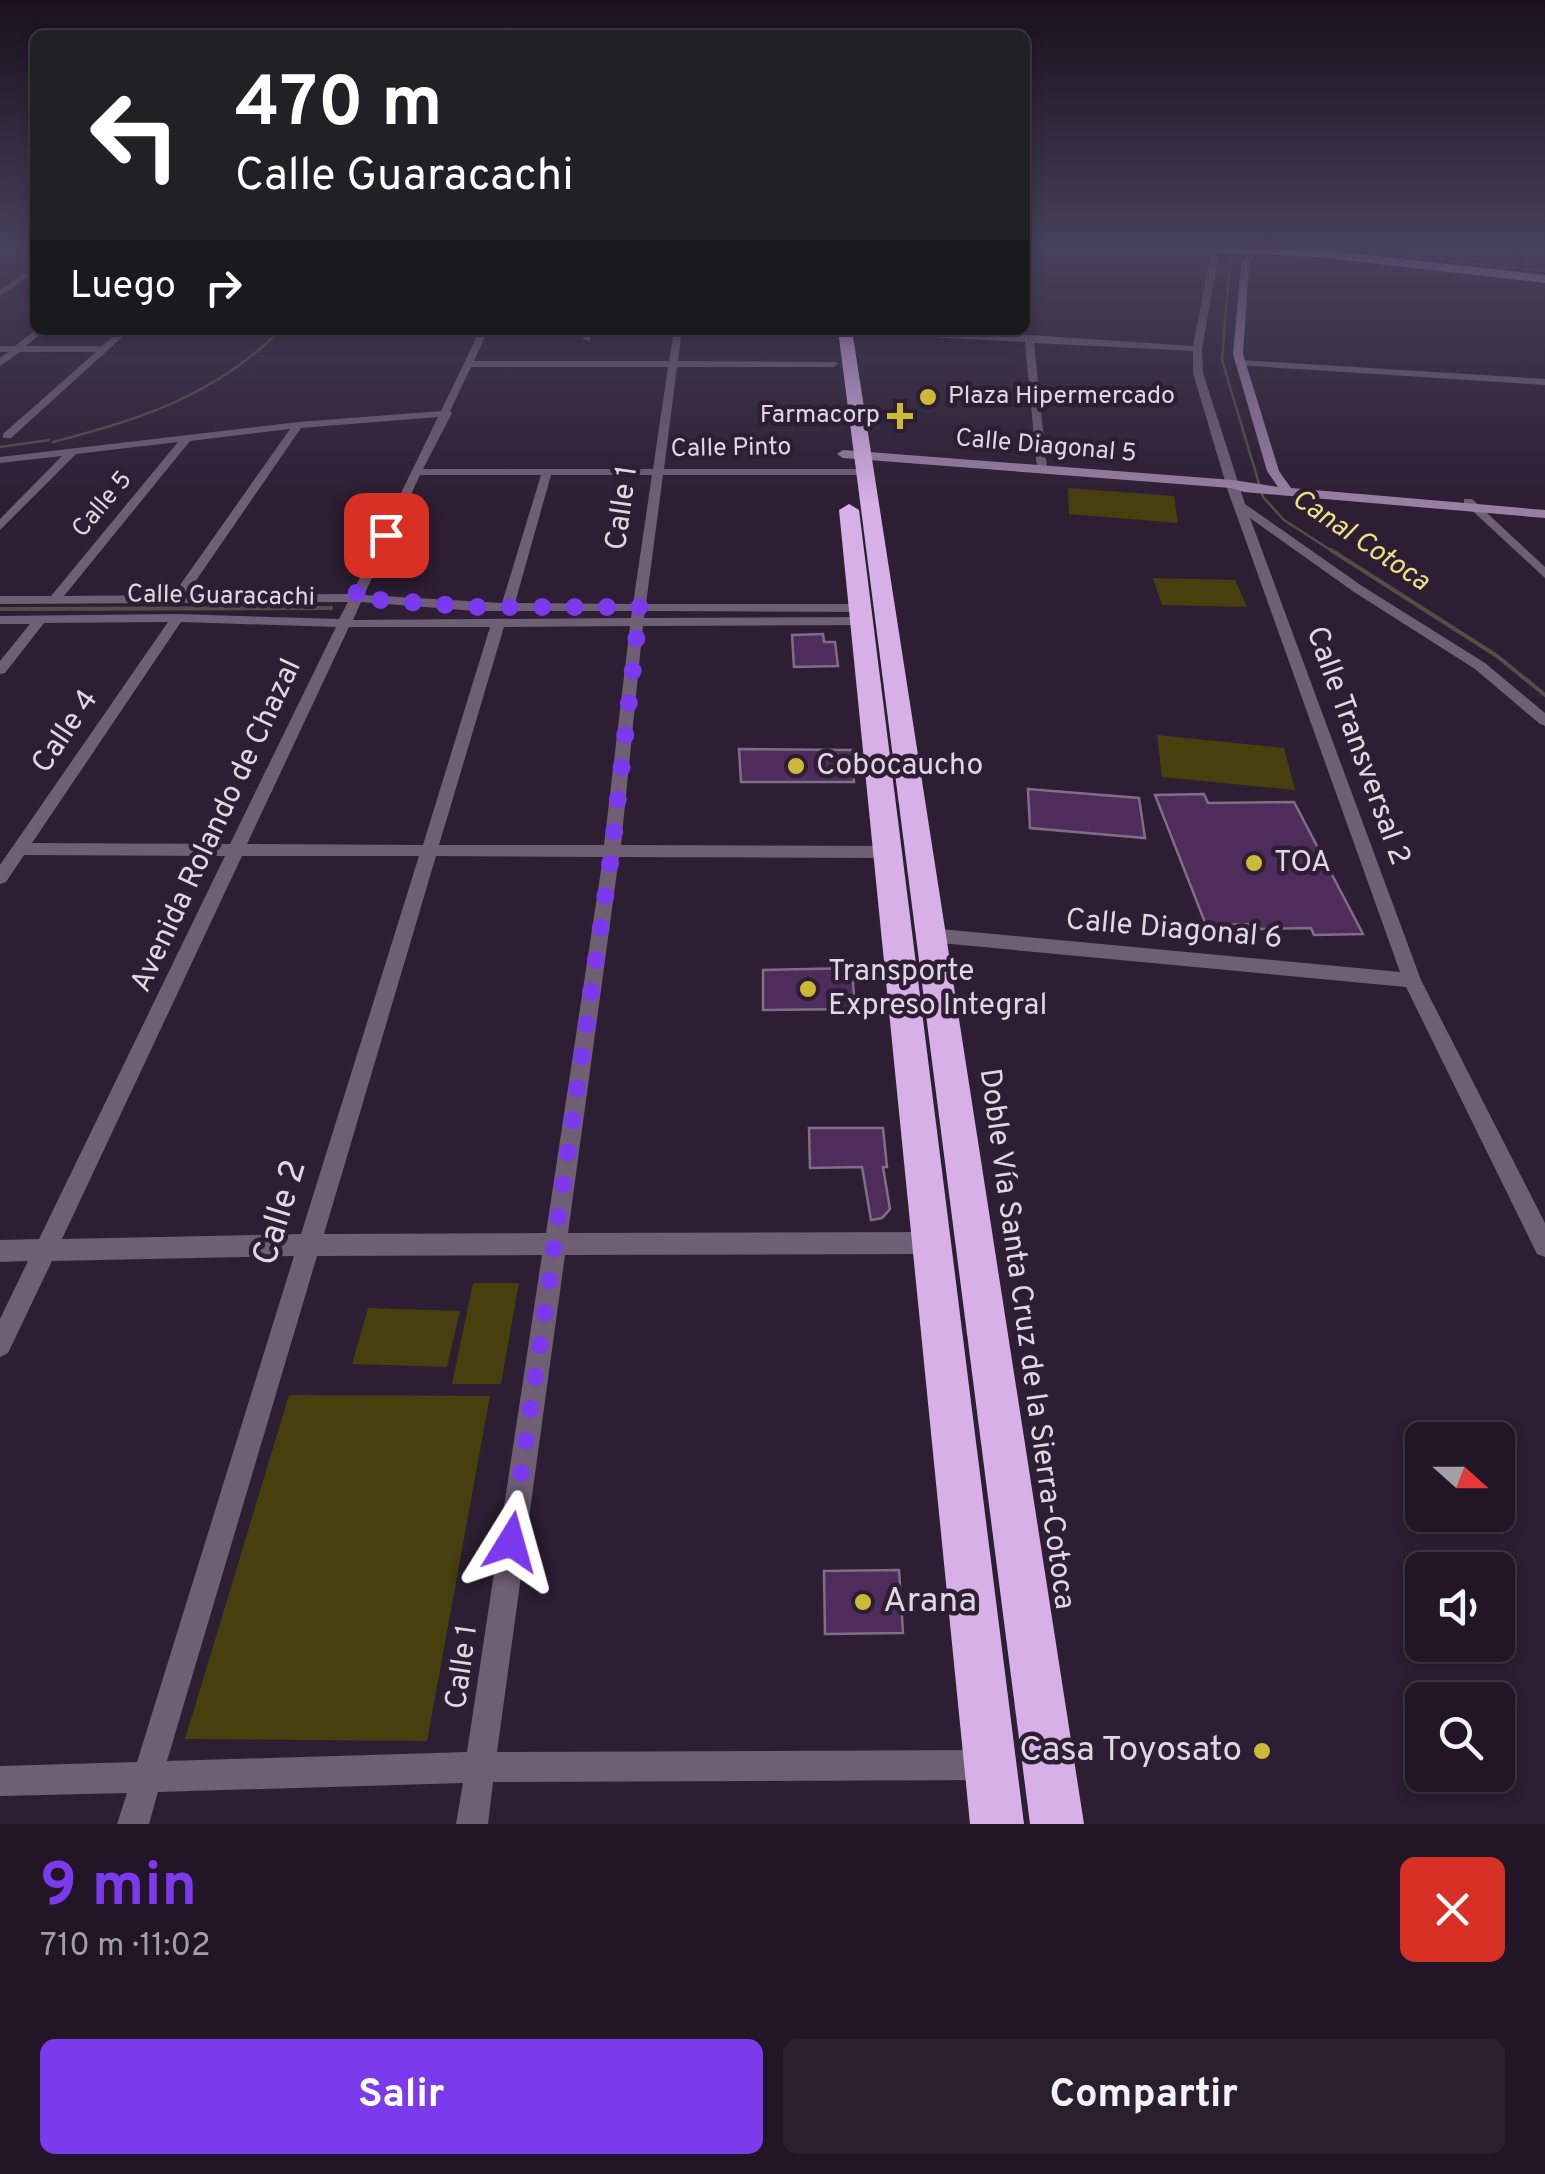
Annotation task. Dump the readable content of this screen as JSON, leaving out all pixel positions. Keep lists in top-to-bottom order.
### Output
{
  "streets": {
    "highway": ["Doble Vía Santa Cruz de la Sierra-Cotoca"],
    "street": [
      "Calle Diagonal 5",
      "Calle Pinto",
      "Calle 5",
      "Calle 1",
      "Calle Guaracachi",
      "Calle 4",
      "Calle Transversal 2",
      "Avenida Rolando de Chazal",
      "Calle Diagonal 6",
      "Calle 2"
    ]
  },
  "crossings": [
    ["Calle Diagonal 5", "Calle Pinto"],
    ["Calle Diagonal 5", "Calle Transversal 2"],
    ["Calle Diagonal 5", "Doble Vía Santa Cruz de la Sierra-Cotoca"],
    ["Calle Pinto", "Calle 1"],
    ["Calle Pinto", "Avenida Rolando de Chazal"],
    ["Calle Pinto", "Calle 2"],
    ["Calle Pinto", "Doble Vía Santa Cruz de la Sierra-Cotoca"],
    ["Calle 5", "Calle Guaracachi"],
    ["Calle 1", "Calle Guaracachi"],
    ["Calle Guaracachi", "Calle 4"],
    ["Calle Guaracachi", "Avenida Rolando de Chazal"],
    ["Calle Guaracachi", "Calle 2"],
    ["Calle Guaracachi", "Doble Vía Santa Cruz de la Sierra-Cotoca"],
    ["Calle Transversal 2", "Calle Diagonal 6"],
    ["Calle Diagonal 6", "Doble Vía Santa Cruz de la Sierra-Cotoca"]
  ],
  "water": ["Canal Cotoca"],
  "places": {
    "other": [
      "Plaza Hipermercado",
      "Cobocaucho",
      "TOA",
      "Transporte Expreso Integral",
      "Arana",
      "Casa Toyosato"
    ],
    "health": ["Farmacorp"]
  },
  "north": "right",
  "page": {
    "turn": ["470 m", "Calle Guaracachi"],
    "then": "Luego",
    "heading": ["9 min", "710 m · 11:02"],
    "buttons": ["Salir", "Compartir"]
  }
}
